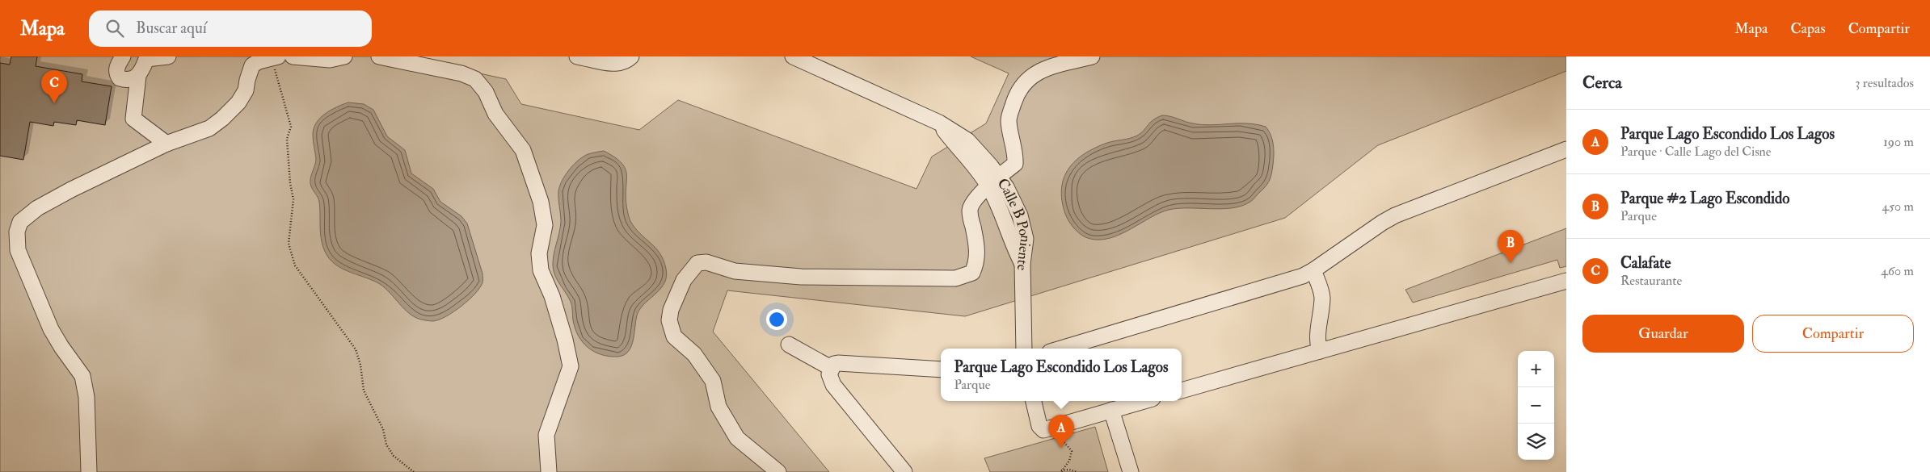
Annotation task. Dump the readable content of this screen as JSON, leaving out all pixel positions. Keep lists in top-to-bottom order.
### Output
{
  "streets": {
    "street": ["Calle B Poniente"]
  },
  "page": {
    "header": "Mapa",
    "search": "Buscar aquí",
    "nav": ["Mapa", "Capas", "Compartir"],
    "heading": ["Cerca", "3 resultados"],
    "pins": ["C", "B", "A"],
    "list": [
      {
        "mark": "A",
        "name": "Parque Lago Escondido Los Lagos",
        "note": "Parque · Calle Lago del Cisne",
        "value": "190 m"
      },
      {
        "mark": "B",
        "name": "Parque #2 Lago Escondido",
        "note": "Parque",
        "value": "450 m"
      },
      {
        "mark": "C",
        "name": "Calafate",
        "note": "Restaurante",
        "value": "460 m"
      }
    ],
    "buttons": ["Guardar", "Compartir"],
    "popup": ["Parque Lago Escondido Los Lagos", "Parque"],
    "map_buttons": ["+", "−"]
  }
}
